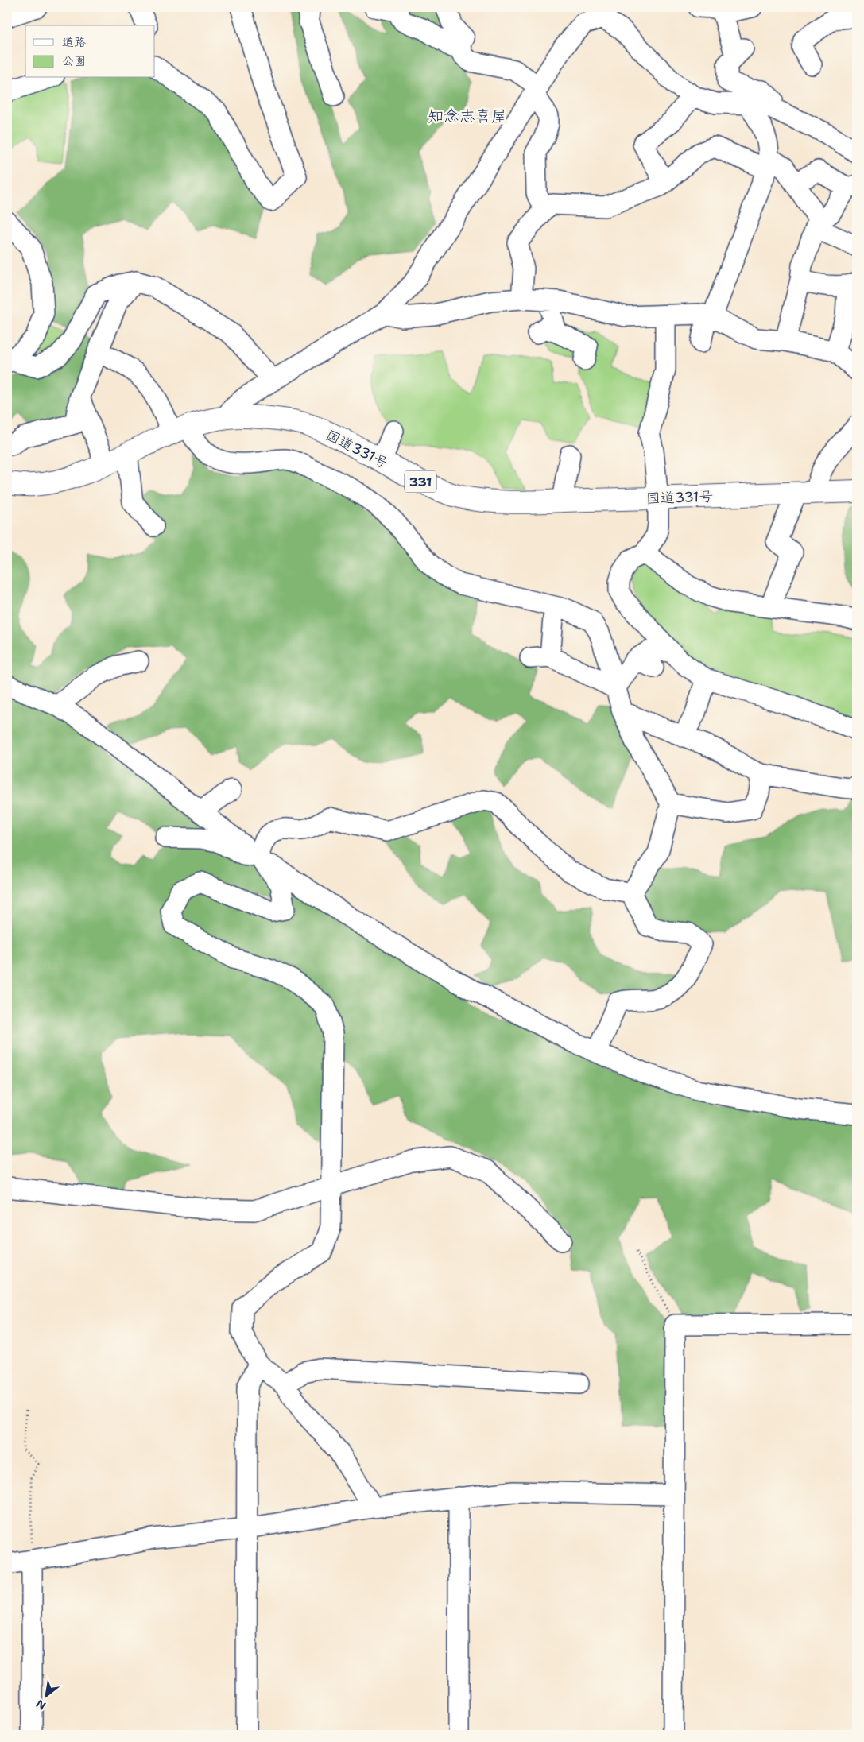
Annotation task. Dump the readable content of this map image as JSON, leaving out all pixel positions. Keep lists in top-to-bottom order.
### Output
{
  "streets": {
    "highway": ["国道331号", "331"]
  },
  "districts": ["知念志喜屋"],
  "legend": ["道路", "公園"],
  "north": "bottom left"
}
